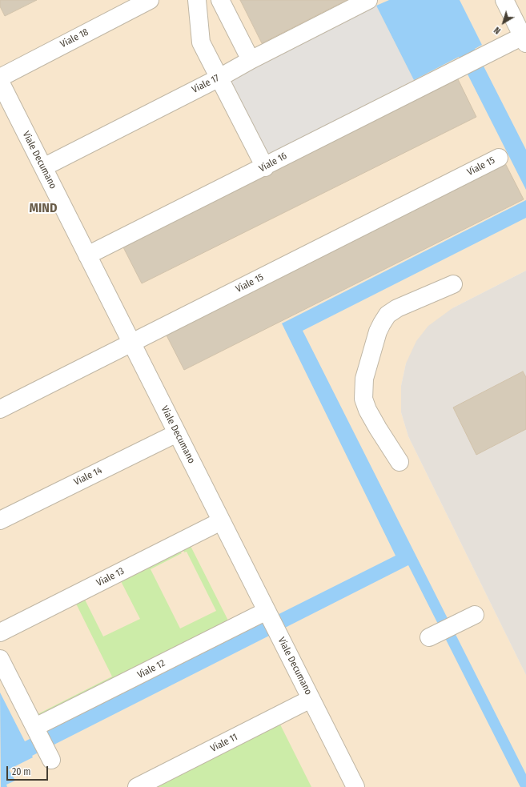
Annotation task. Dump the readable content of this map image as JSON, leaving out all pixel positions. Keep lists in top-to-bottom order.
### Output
{
  "streets": {
    "lane": [
      "Viale 18",
      "Viale 17",
      "Viale Decumano",
      "Viale 16",
      "Viale 15",
      "Viale 14",
      "Viale 13",
      "Viale 12",
      "Viale 11"
    ]
  },
  "crossings": [
    ["Viale 17", "Viale Decumano"],
    ["Viale Decumano", "Viale 16"],
    ["Viale Decumano", "Viale 15"],
    ["Viale Decumano", "Viale 14"],
    ["Viale Decumano", "Viale 13"],
    ["Viale Decumano", "Viale 12"],
    ["Viale Decumano", "Viale 11"]
  ],
  "districts": ["MIND"],
  "scale_bar": "20 m",
  "north": "bottom left"
}
